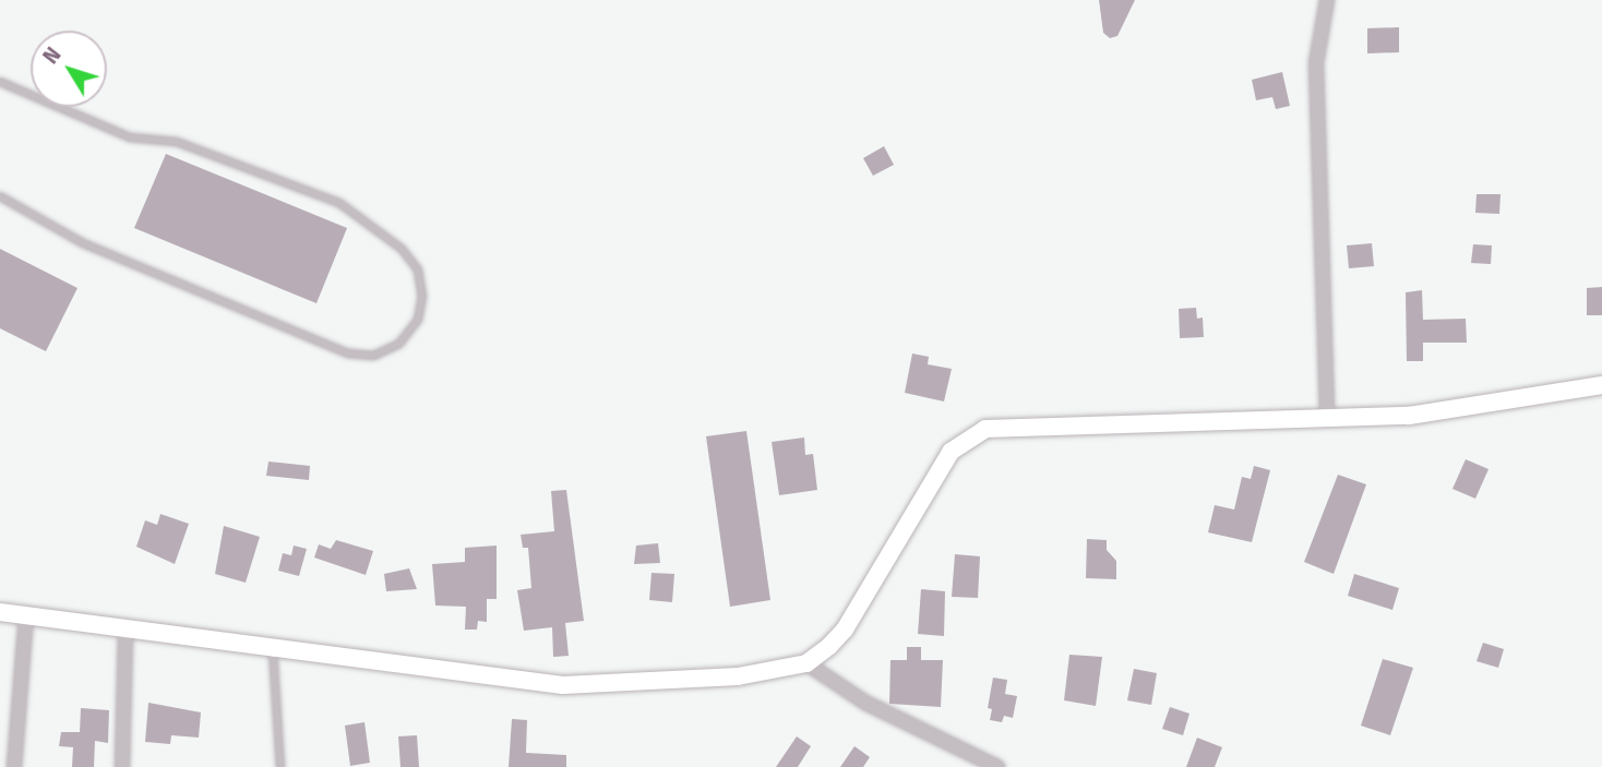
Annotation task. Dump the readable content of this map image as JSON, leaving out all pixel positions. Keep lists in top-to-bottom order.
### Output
{
  "north": "top left"
}
